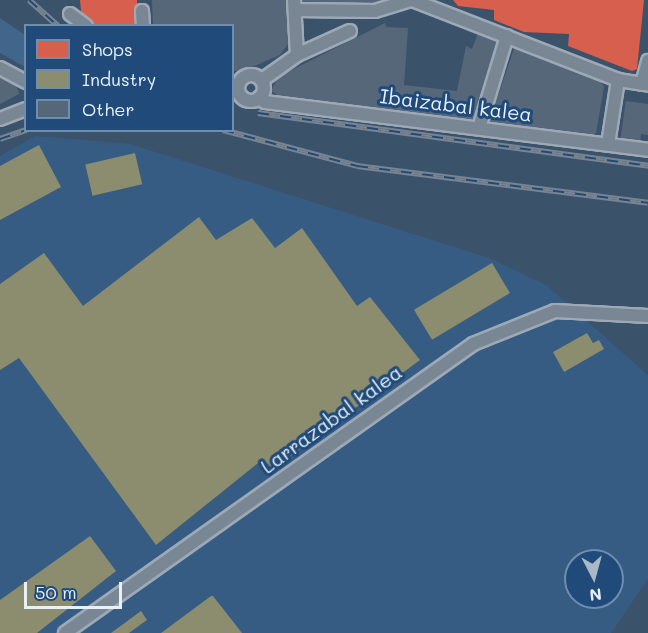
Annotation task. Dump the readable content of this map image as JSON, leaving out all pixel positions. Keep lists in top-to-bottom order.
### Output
{
  "streets": {
    "street": ["Ibaizabal kalea", "Larrazabal kalea"]
  },
  "legend": ["Shops", "Industry", "Other"],
  "scale_bar": "50 m",
  "north": "bottom"
}
